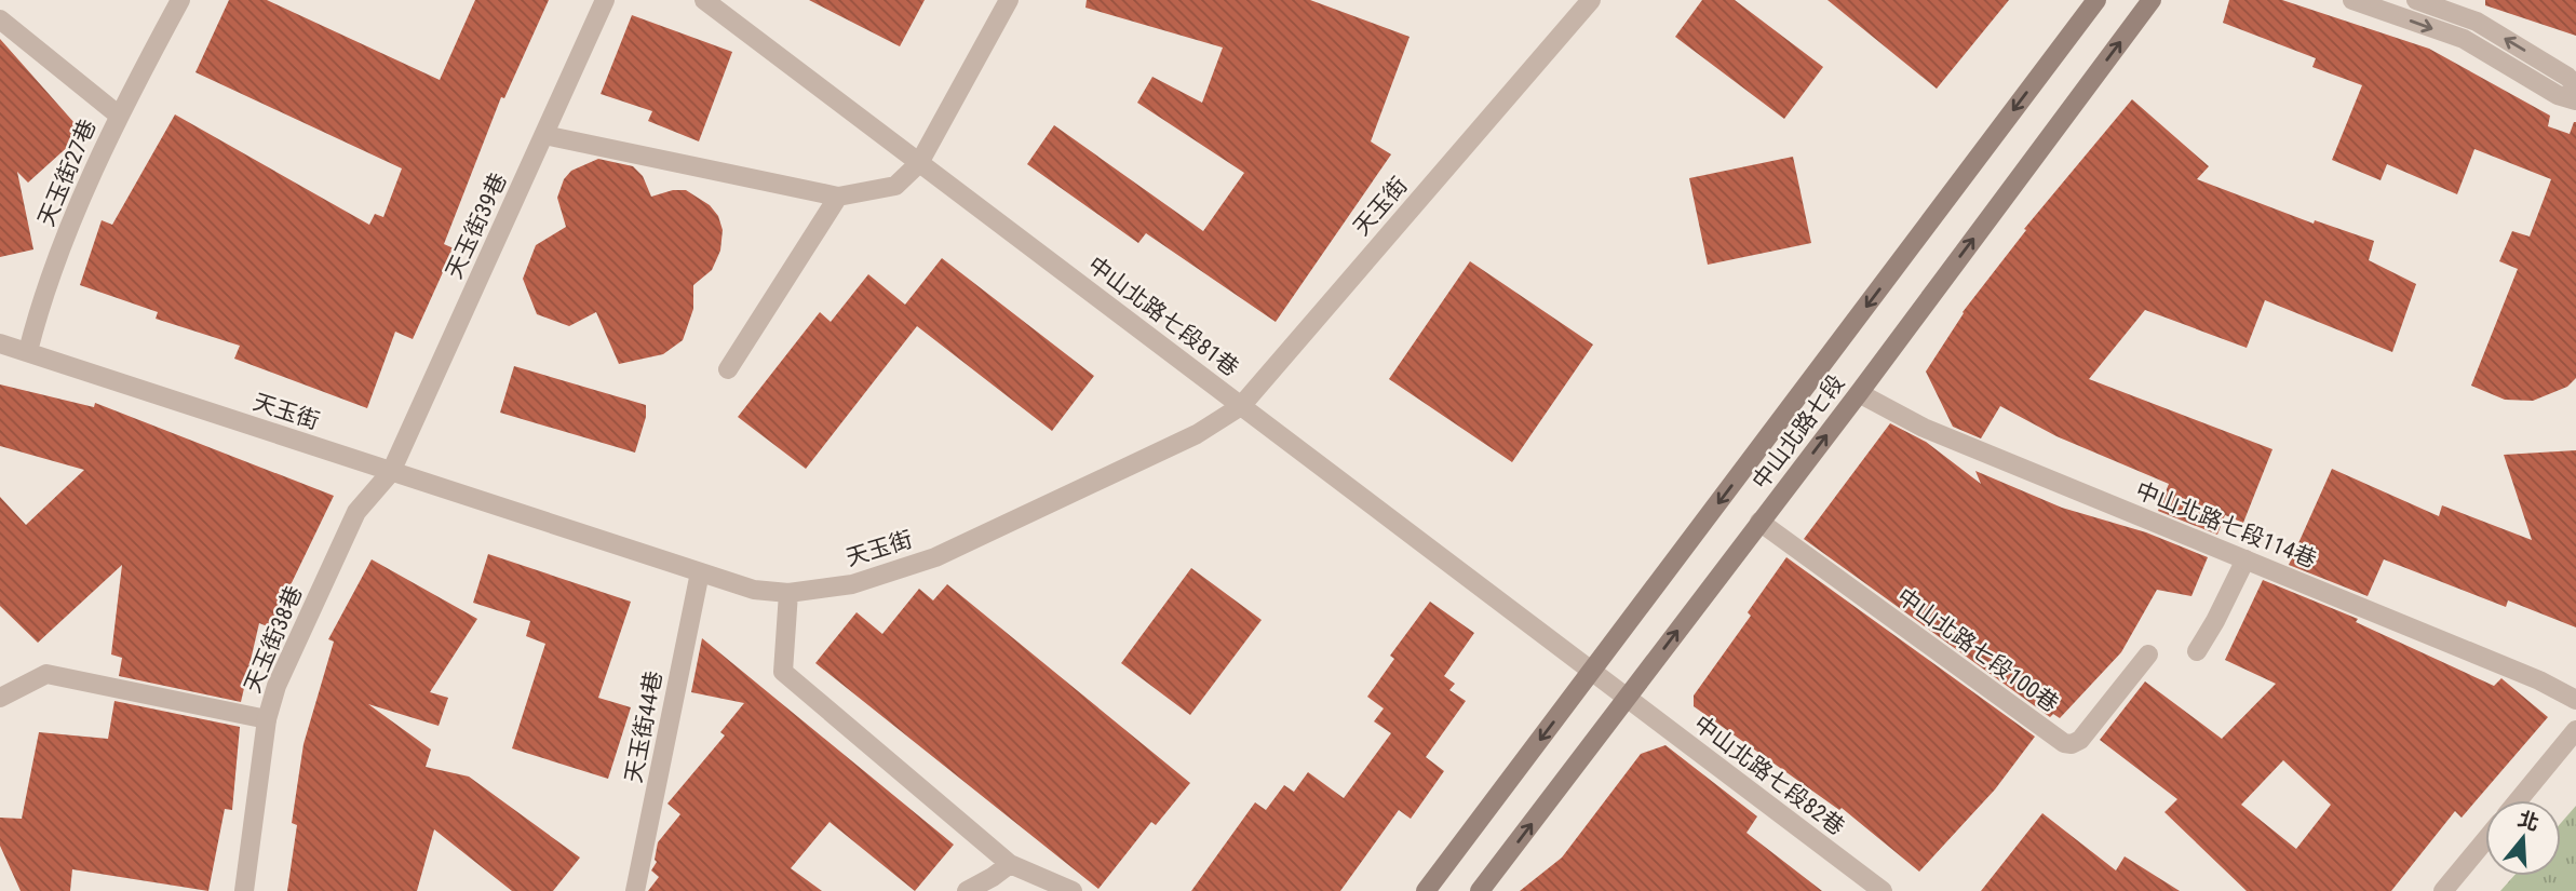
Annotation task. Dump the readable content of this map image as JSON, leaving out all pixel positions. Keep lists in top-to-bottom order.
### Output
{
  "streets": {
    "main road": ["中山北路七段"],
    "street": [
      "天玉街27巷",
      "天玉街",
      "天玉街39巷",
      "中山北路七段81巷",
      "中山北路七段114巷",
      "天玉街38巷",
      "中山北路七段100巷",
      "天玉街44巷",
      "中山北路七段82巷"
    ]
  },
  "crossings": [
    ["天玉街27巷", "天玉街"],
    ["天玉街", "天玉街39巷"],
    ["天玉街", "中山北路七段81巷"],
    ["天玉街", "天玉街38巷"],
    ["天玉街", "天玉街44巷"],
    ["天玉街39巷", "天玉街38巷"],
    ["中山北路七段81巷", "中山北路七段"],
    ["中山北路七段81巷", "中山北路七段82巷"],
    ["中山北路七段", "中山北路七段114巷"],
    ["中山北路七段", "中山北路七段100巷"],
    ["中山北路七段", "中山北路七段82巷"]
  ],
  "north": "top"
}
